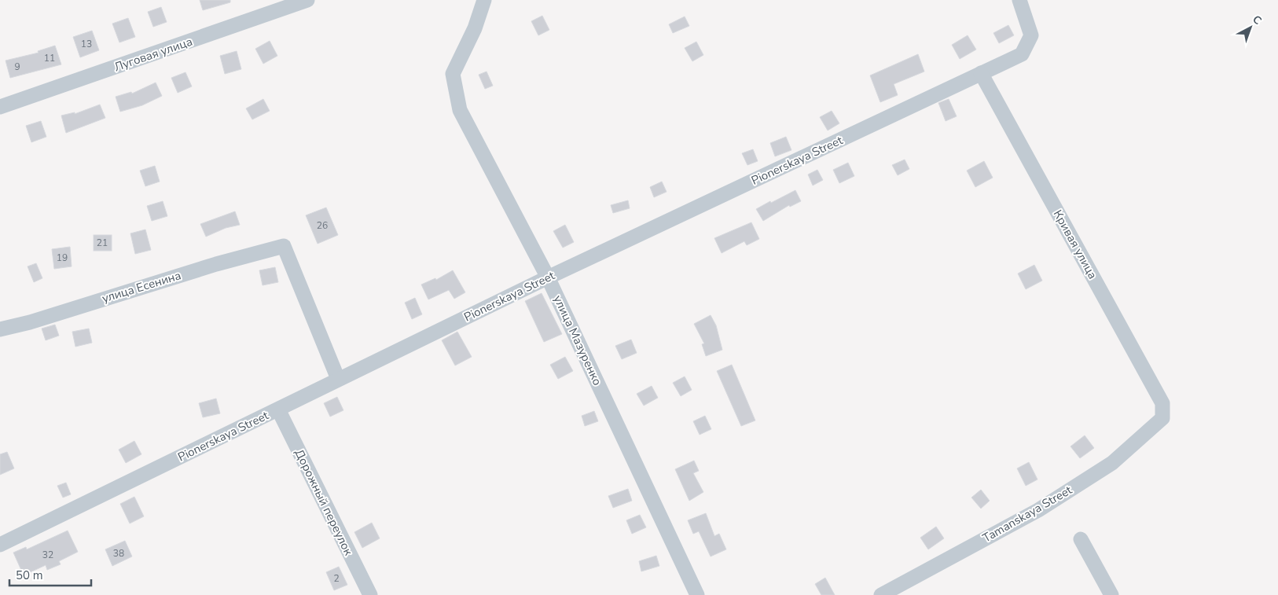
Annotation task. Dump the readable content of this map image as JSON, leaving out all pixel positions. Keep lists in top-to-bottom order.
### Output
{
  "streets": {
    "street": [
      "Луговая улица",
      "Pionerskaya Street",
      "Кривая улица",
      "улица Есенина",
      "улица Мазуренко",
      "Дорожный переулок",
      "Tamanskaya Street"
    ]
  },
  "crossings": [
    ["Pionerskaya Street", "Кривая улица"],
    ["Pionerskaya Street", "улица Есенина"],
    ["Pionerskaya Street", "улица Мазуренко"],
    ["Pionerskaya Street", "Дорожный переулок"],
    ["Кривая улица", "Tamanskaya Street"]
  ],
  "house_numbers": [
    "13",
    "11",
    "9",
    "26",
    "21",
    "19",
    "38",
    "32",
    "2"
  ],
  "scale_bar": "50 m",
  "north": "top right"
}
